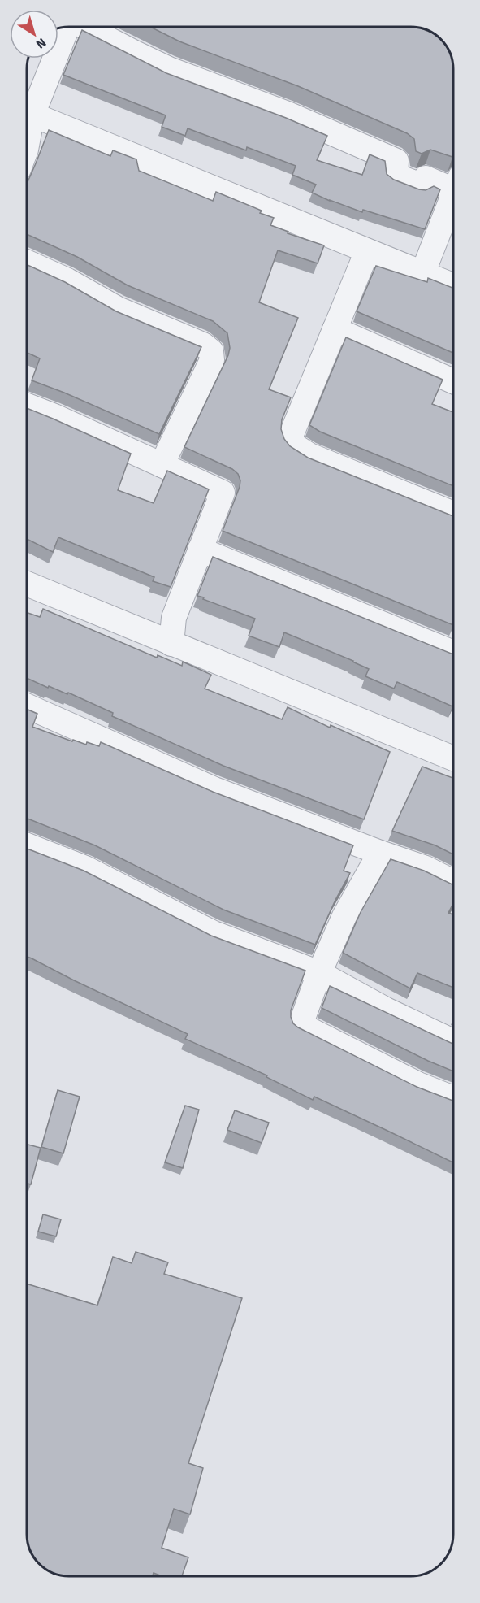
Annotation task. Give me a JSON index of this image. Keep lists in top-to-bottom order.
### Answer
{
  "north": "bottom right"
}
